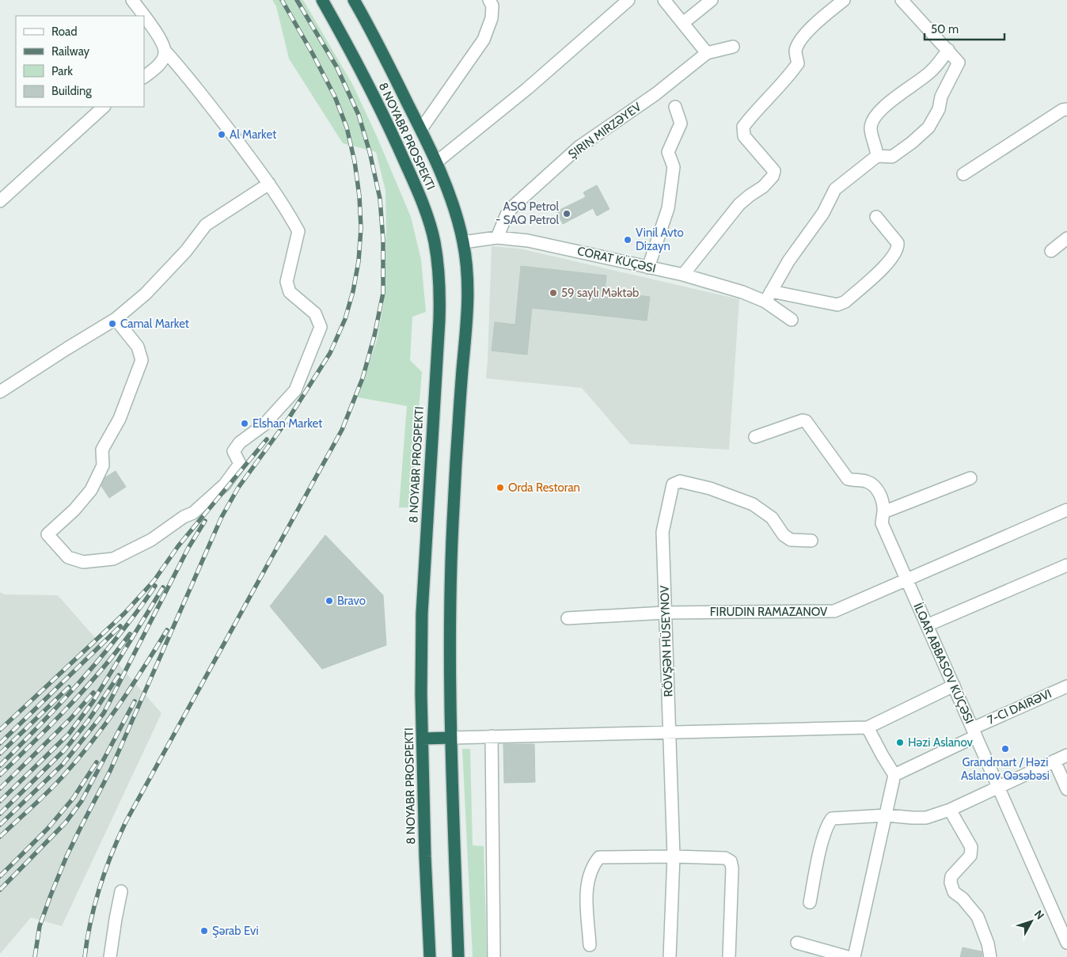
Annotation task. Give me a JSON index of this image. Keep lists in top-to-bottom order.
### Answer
{
  "streets": {
    "highway": ["8 NOYABR PROSPEKTI"],
    "street": [
      "ŞIRIN MIRZƏYEV",
      "CORAT KÜÇƏSI",
      "FIRUDIN RAMAZANOV",
      "RÖVŞƏN HÜSEYNOV",
      "İLQAR ABBASOV KÜÇƏSI",
      "7-CI DAIRƏVI"
    ]
  },
  "crossings": [
    ["ŞIRIN MIRZƏYEV", "CORAT KÜÇƏSI"],
    ["8 NOYABR PROSPEKTI", "CORAT KÜÇƏSI"],
    ["FIRUDIN RAMAZANOV", "RÖVŞƏN HÜSEYNOV"],
    ["FIRUDIN RAMAZANOV", "İLQAR ABBASOV KÜÇƏSI"],
    ["İLQAR ABBASOV KÜÇƏSI", "7-CI DAIRƏVI"]
  ],
  "places": [
    "Al Market",
    "ASQ Petrol - SAQ Petrol",
    "Vinil Avto Dizayn",
    "59 saylı Məktəb",
    "Camal Market",
    "Elshan Market",
    "Orda Restoran",
    "Bravo",
    "Həzi Aslanov",
    "Grandmart / Həzi Aslanov Qəsəbəsi",
    "Şərab Evi"
  ],
  "legend": [
    "Road",
    "Railway",
    "Park",
    "Building"
  ],
  "scale_bar": "50 m",
  "north": "top right"
}
